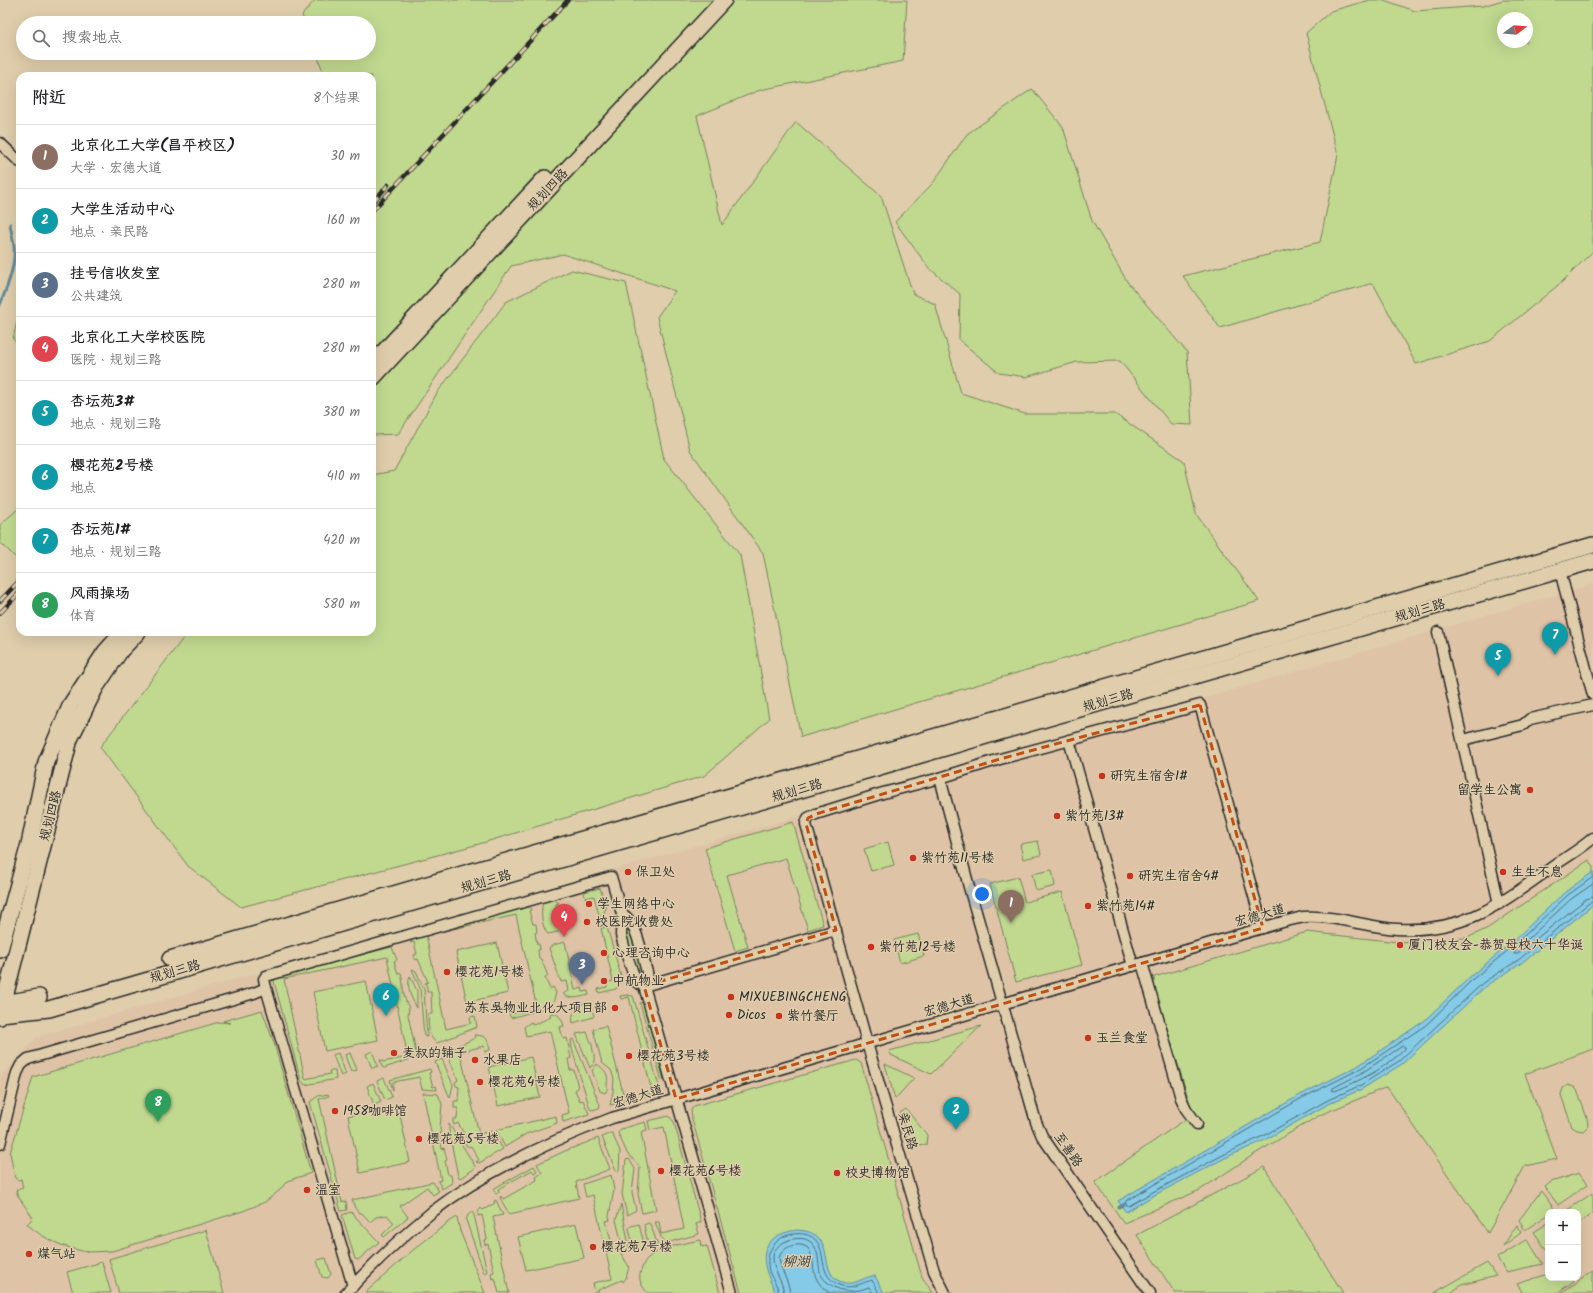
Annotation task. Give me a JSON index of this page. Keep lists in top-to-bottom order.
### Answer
{
  "streets": {
    "main road": ["规划四路", "规划三路"],
    "street": ["宏德大道", "亲民路", "至善路"]
  },
  "crossings": [
    ["规划四路", "规划三路"],
    ["宏德大道", "亲民路"],
    ["宏德大道", "至善路"],
    ["亲民路", "至善路"]
  ],
  "water": ["柳湖"],
  "places": [
    "研究生宿舍1#",
    "留学生公寓",
    "紫竹苑13#",
    "紫竹苑11号楼",
    "保卫处",
    "生生不息",
    "研究生宿舍4#",
    "学生网络中心",
    "紫竹苑14#",
    "校医院收费处",
    "厦门校友会-恭贺母校六十华诞",
    "紫竹苑12号楼",
    "心理咨询中心",
    "樱花苑1号楼",
    "中航物业",
    "MIXUEBINGCHENG",
    "苏东吴物业北化大项目部",
    "Dicos",
    "紫竹餐厅",
    "玉兰食堂",
    "麦叔的铺子",
    "樱花苑3号楼",
    "水果店",
    "樱花苑4号楼",
    "1958咖啡馆",
    "樱花苑5号楼",
    "樱花苑6号楼",
    "校史博物馆",
    "温室",
    "樱花苑7号楼",
    "煤气站"
  ],
  "north": "right",
  "page": {
    "search": "搜索地点",
    "heading": ["附近", "8个结果"],
    "list": [
      {
        "mark": "1",
        "name": "北京化工大学(昌平校区)",
        "note": "大学 · 宏德大道",
        "value": "30 m"
      },
      {
        "mark": "2",
        "name": "大学生活动中心",
        "note": "地点 · 亲民路",
        "value": "160 m"
      },
      {
        "mark": "3",
        "name": "挂号信收发室",
        "note": "公共建筑",
        "value": "280 m"
      },
      {
        "mark": "4",
        "name": "北京化工大学校医院",
        "note": "医院 · 规划三路",
        "value": "280 m"
      },
      {
        "mark": "5",
        "name": "杏坛苑3#",
        "note": "地点 · 规划三路",
        "value": "380 m"
      },
      {
        "mark": "6",
        "name": "樱花苑2号楼",
        "note": "地点",
        "value": "410 m"
      },
      {
        "mark": "7",
        "name": "杏坛苑1#",
        "note": "地点 · 规划三路",
        "value": "420 m"
      },
      {
        "mark": "8",
        "name": "风雨操场",
        "note": "体育",
        "value": "580 m"
      }
    ],
    "pins": [
      "7",
      "5",
      "1",
      "4",
      "3",
      "6",
      "8",
      "2"
    ],
    "map_buttons": ["+", "−"]
  }
}
